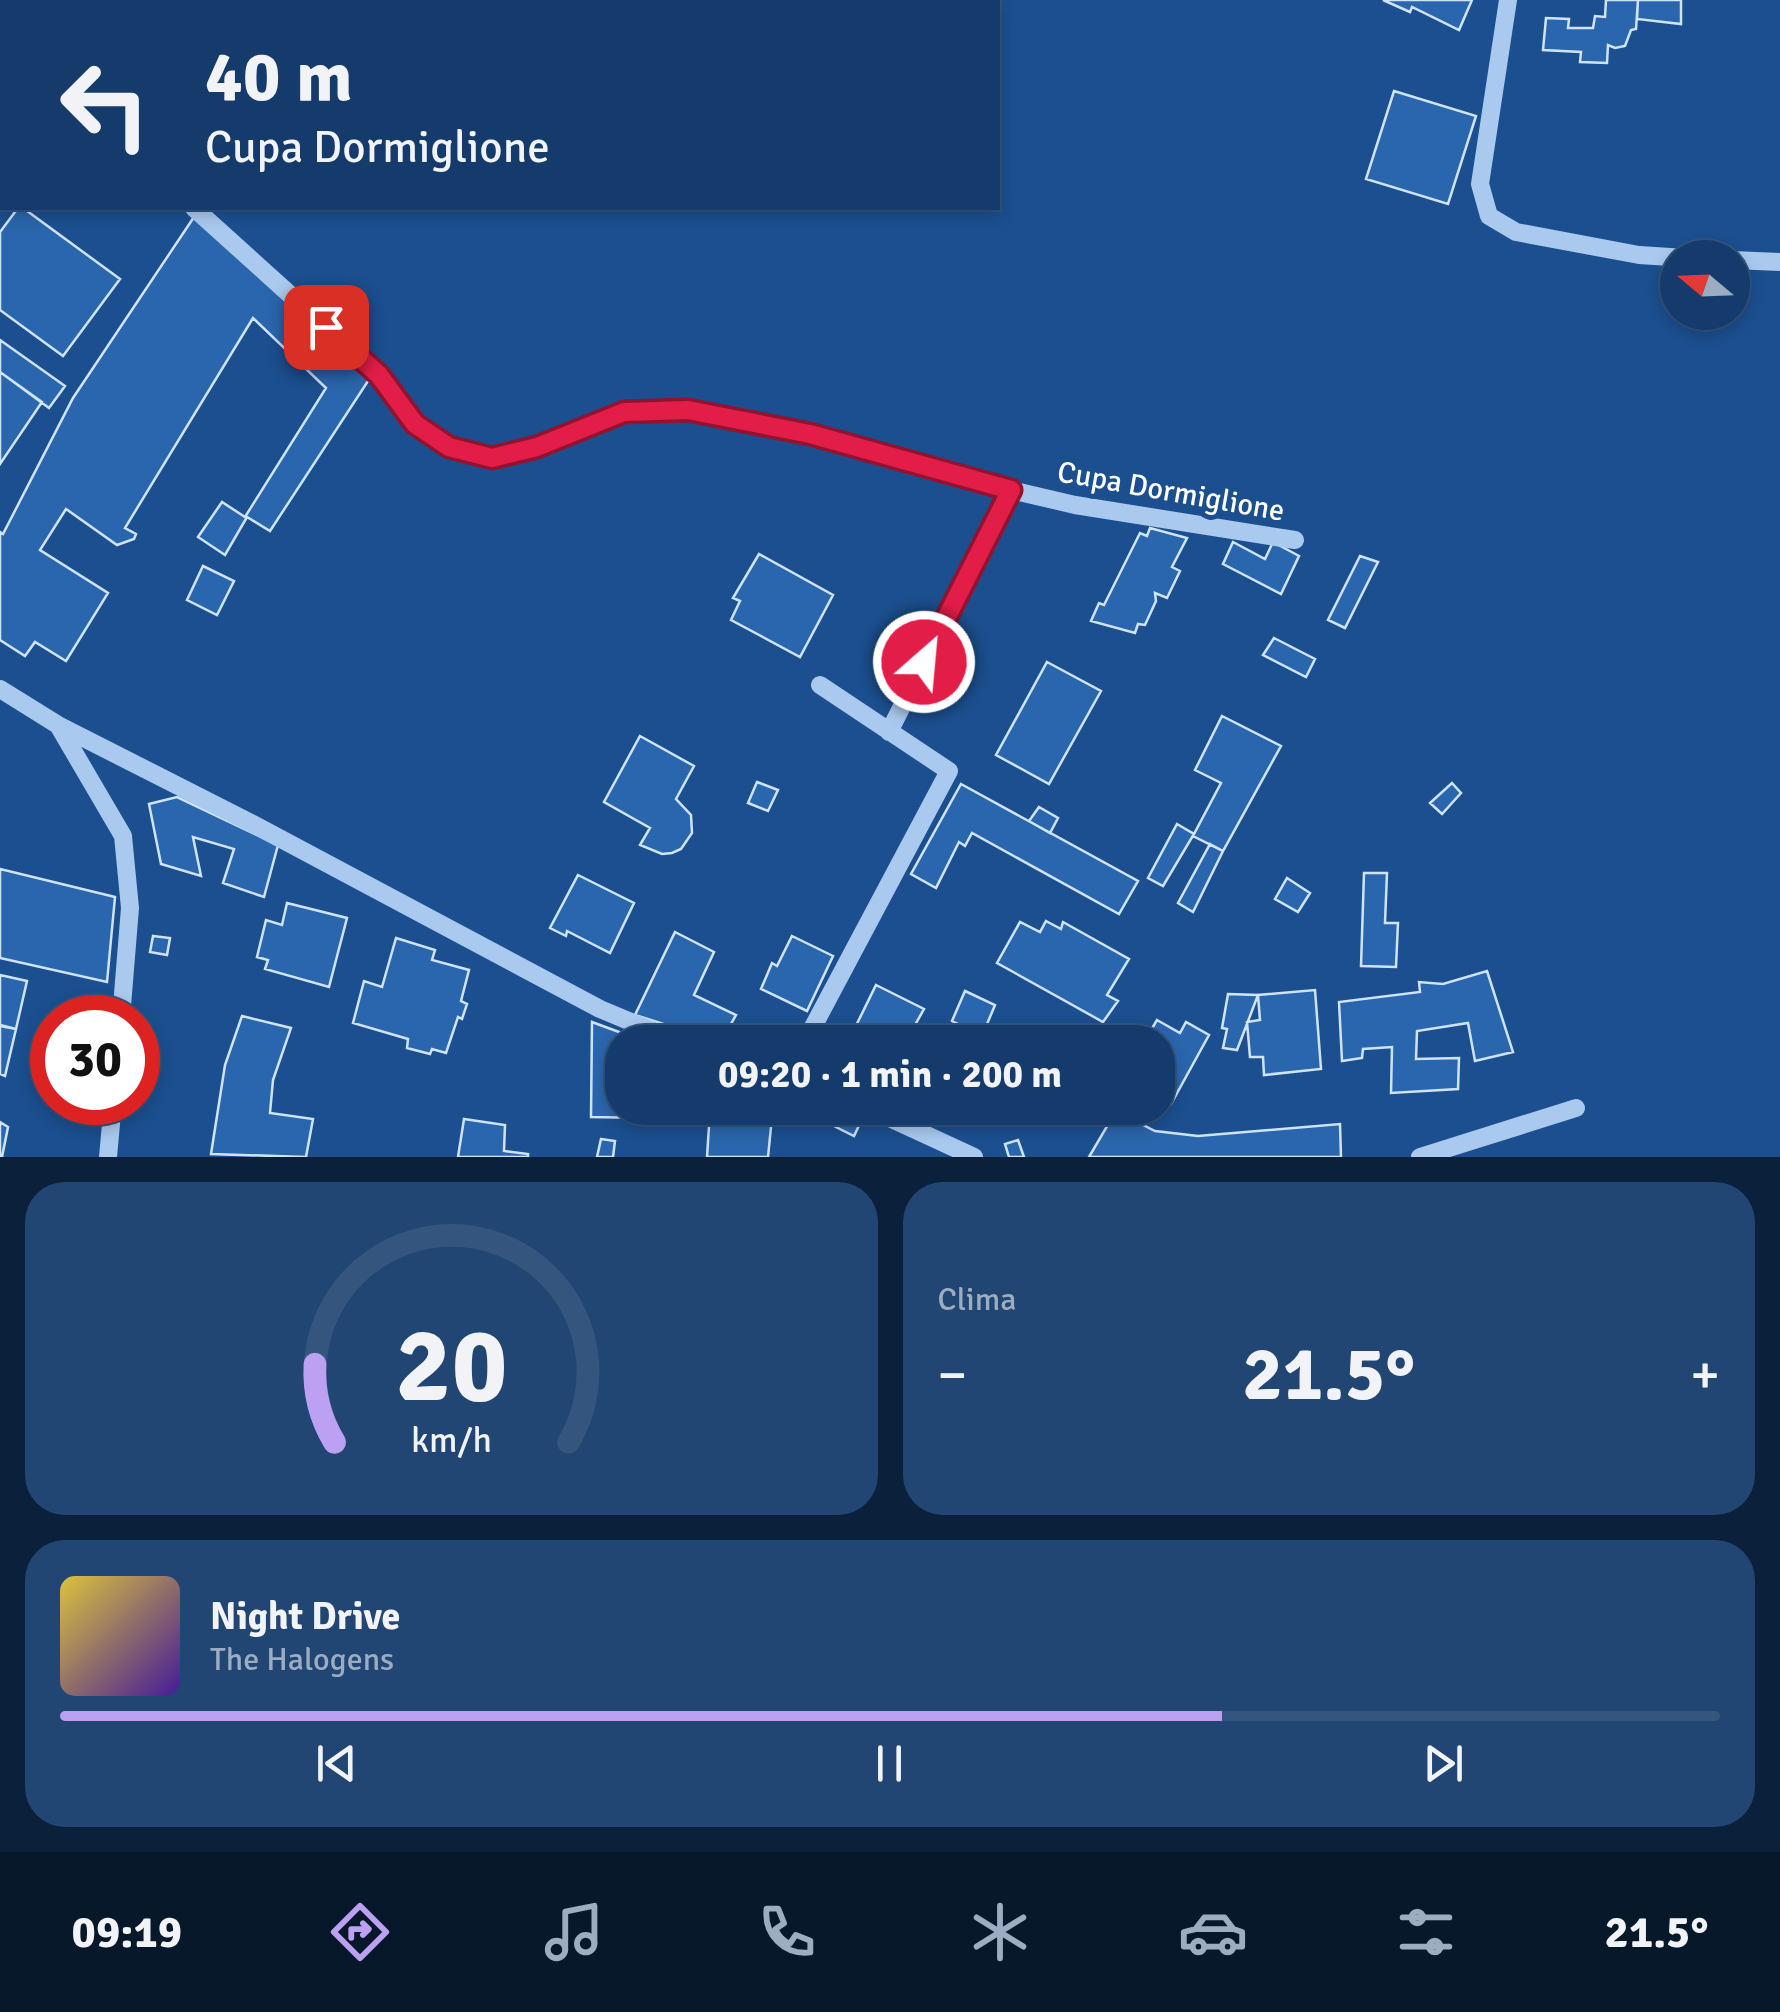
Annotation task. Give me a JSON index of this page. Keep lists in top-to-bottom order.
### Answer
{
  "streets": {
    "street": ["Cupa Dormiglione"]
  },
  "north": "left",
  "page": {
    "turn": ["40 m", "Cupa Dormiglione"],
    "limit": "30",
    "trip": "09:20 · 1 min · 200 m",
    "tile": "Clima",
    "heat": ["−", "21.5°", "+"],
    "song": ["Night Drive", "The Halogens"],
    "tabs": ["09:19", "21.5°"],
    "gauge": ["20", "km/h"]
  }
}
